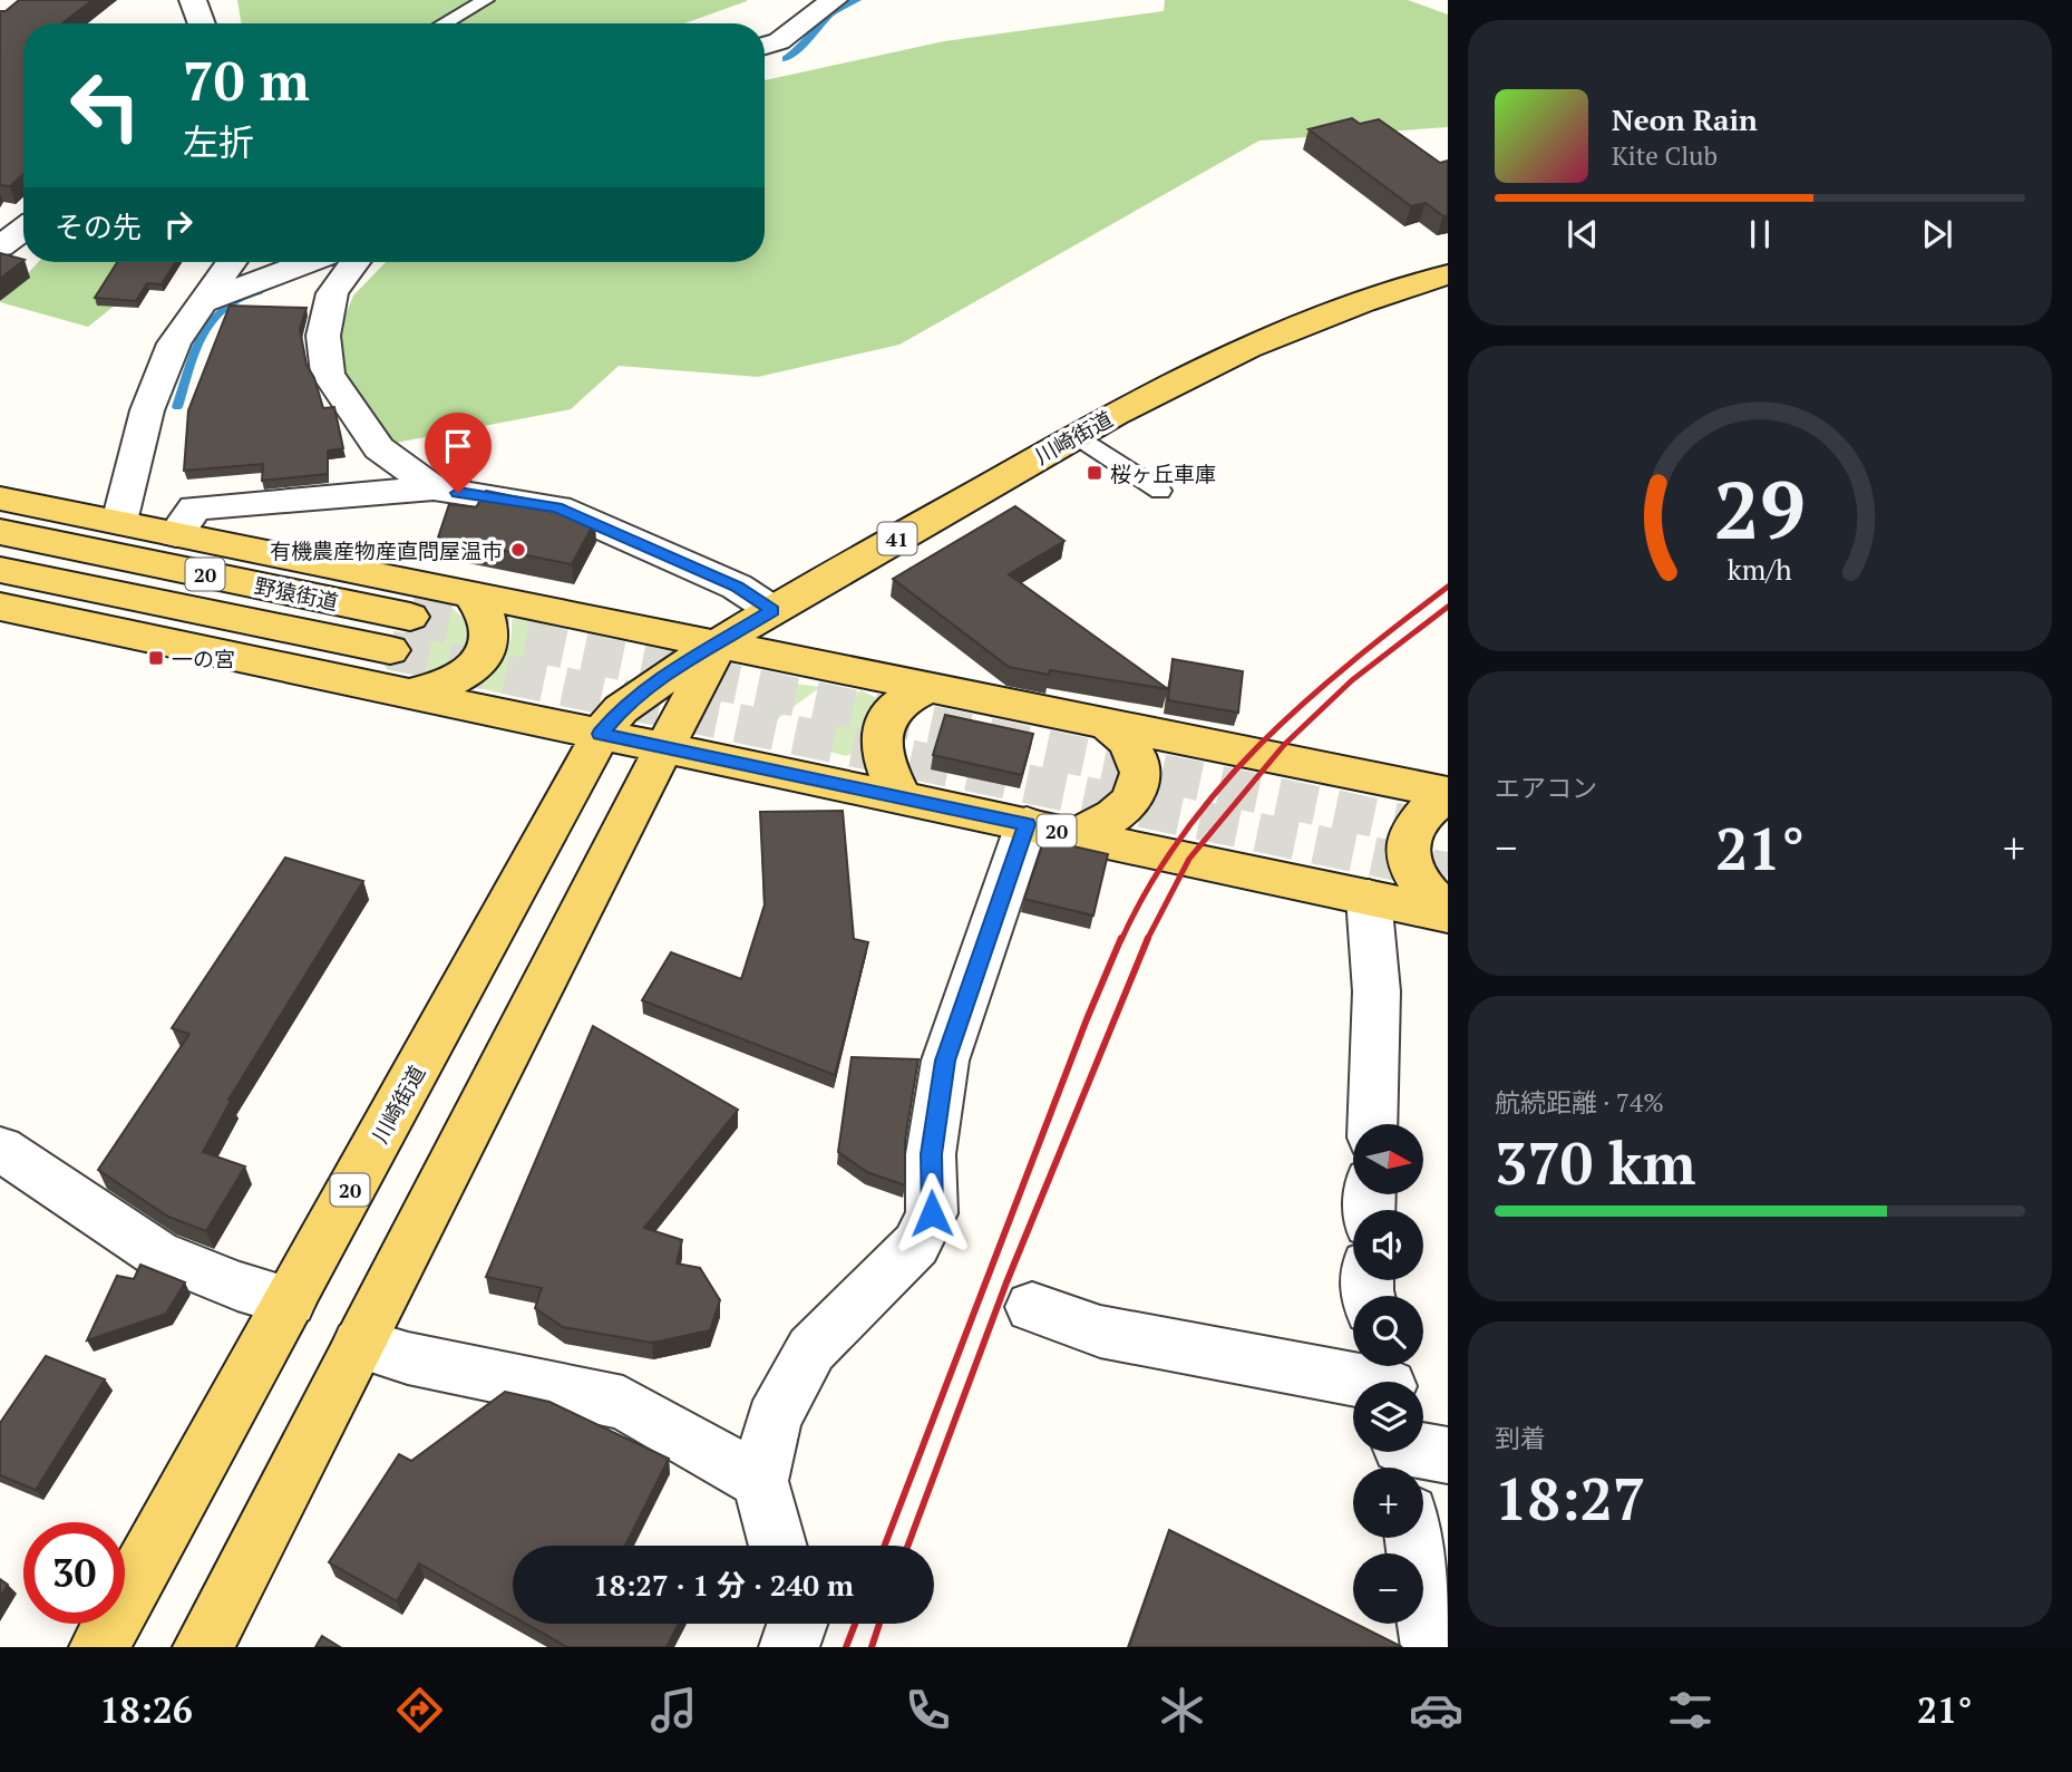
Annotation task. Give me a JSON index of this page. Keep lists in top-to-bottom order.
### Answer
{
  "streets": {
    "main road": [
      "川崎街道",
      "41",
      "20",
      "野猿街道"
    ]
  },
  "crossings": [
    ["川崎街道", "20"]
  ],
  "places": {
    "transit": ["桜ヶ丘車庫", "一の宮"],
    "other": ["有機農産物産直問屋温市"]
  },
  "north": "right",
  "page": {
    "turn": ["70 m", "左折"],
    "song": ["Neon Rain", "Kite Club"],
    "then": "その先",
    "tile": [
      "エアコン",
      ["航続距離 · 74%", "370 km"],
      ["到着", "18:27"]
    ],
    "heat": ["−", "21°", "+"],
    "map_buttons": ["+", "−"],
    "limit": "30",
    "trip": "18:27 · 1 分 · 240 m",
    "tabs": ["18:26", "21°"],
    "gauge": ["29", "km/h"]
  }
}
